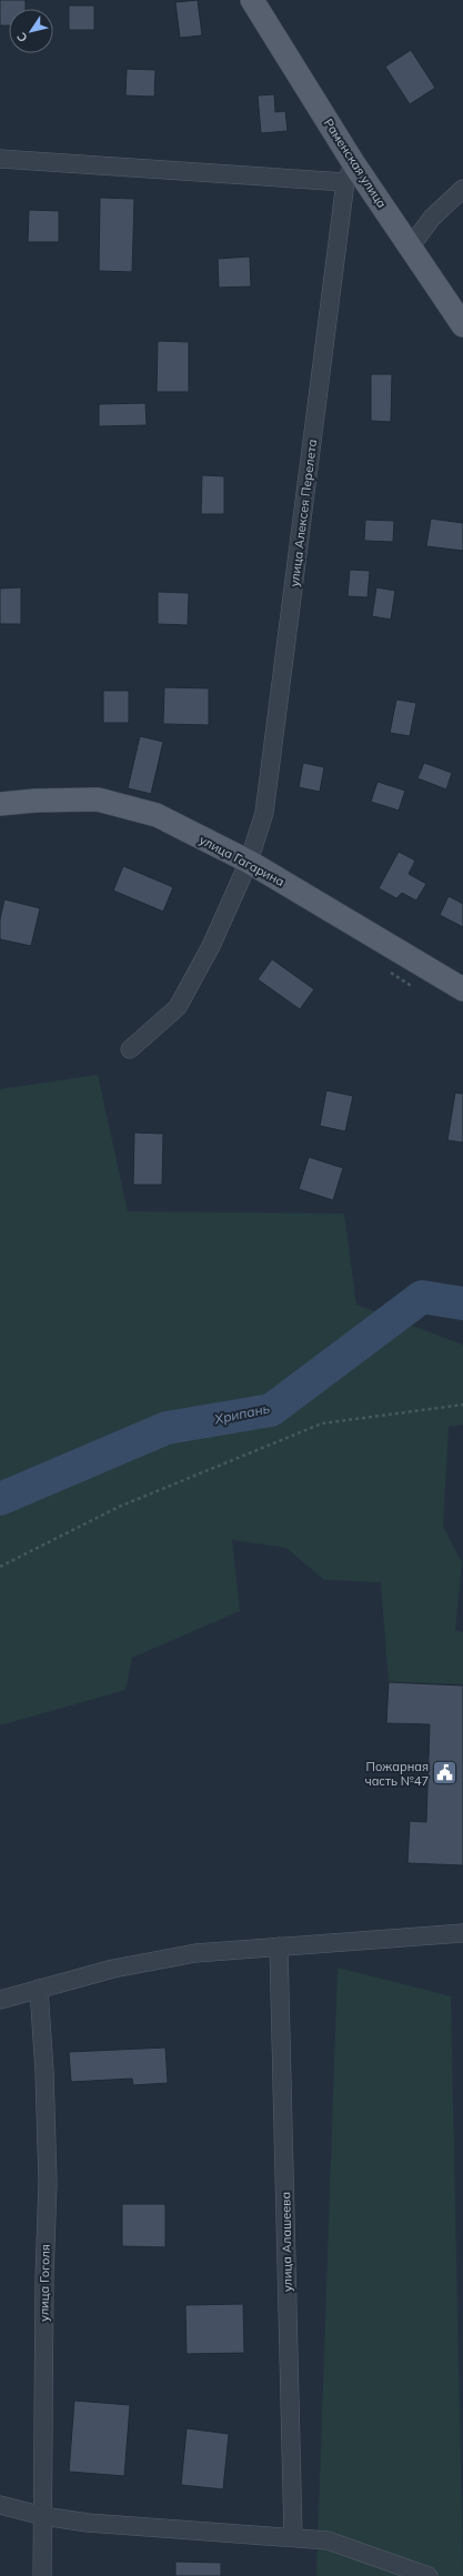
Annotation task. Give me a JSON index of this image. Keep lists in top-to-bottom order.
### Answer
{
  "streets": {
    "main road": ["Раменская улица", "улица Гагарина"],
    "street": ["улица Алексея Перелета", "улица Алашеева", "улица Гоголя"]
  },
  "crossings": [
    ["Раменская улица", "улица Алексея Перелета"],
    ["улица Алексея Перелета", "улица Гагарина"]
  ],
  "water": ["Хрипань"],
  "places": {
    "public building": ["Пожарная часть №47"]
  },
  "north": "bottom left"
}
